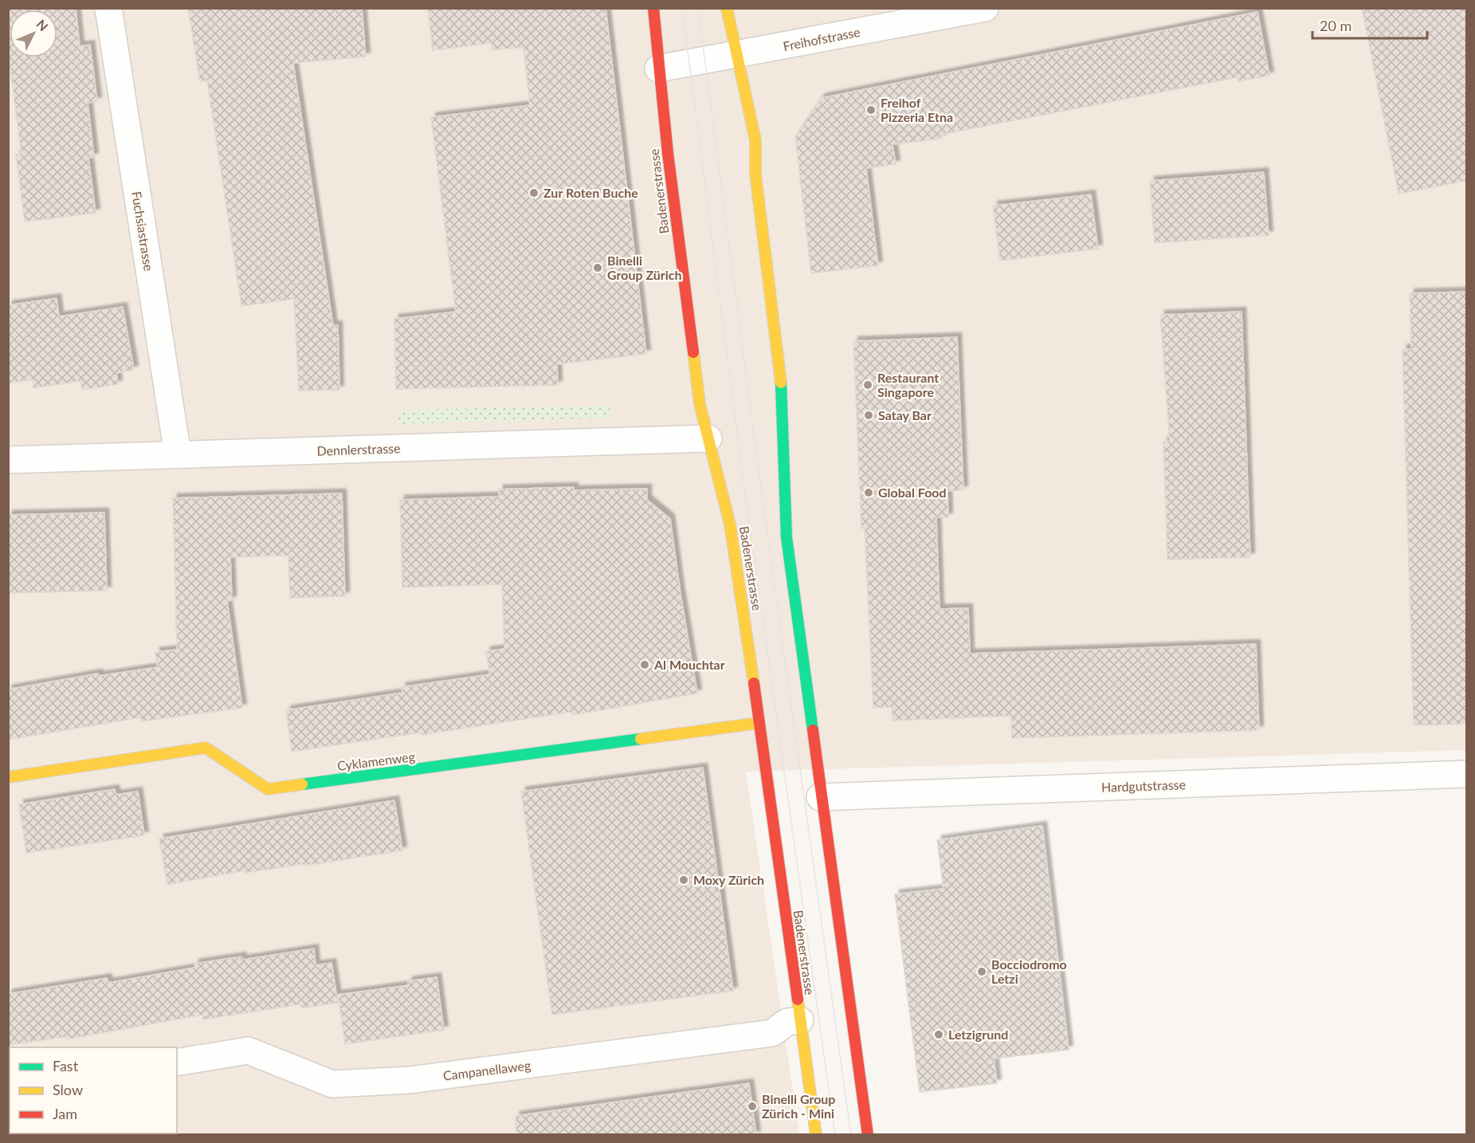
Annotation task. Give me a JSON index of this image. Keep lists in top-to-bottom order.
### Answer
{
  "streets": {
    "street": [
      "Freihofstrasse",
      "Badenerstrasse",
      "Fuchsiastrasse",
      "Dennlerstrasse",
      "Cyklamenweg",
      "Hardgutstrasse",
      "Campanellaweg"
    ]
  },
  "crossings": [
    ["Freihofstrasse", "Badenerstrasse"],
    ["Badenerstrasse", "Dennlerstrasse"],
    ["Badenerstrasse", "Cyklamenweg"],
    ["Badenerstrasse", "Campanellaweg"],
    ["Fuchsiastrasse", "Dennlerstrasse"]
  ],
  "places": [
    "Freihof Pizzeria Etna",
    "Zur Roten Buche",
    "Binelli Group Zürich",
    "Restaurant Singapore",
    "Satay Bar",
    "Global Food",
    "Al Mouchtar",
    "Moxy Zürich",
    "Bocciodromo Letzi",
    "Letzigrund",
    "Binelli Group Zürich - Mini"
  ],
  "legend": ["Fast", "Slow", "Jam"],
  "scale_bar": "20 m",
  "north": "top right"
}
